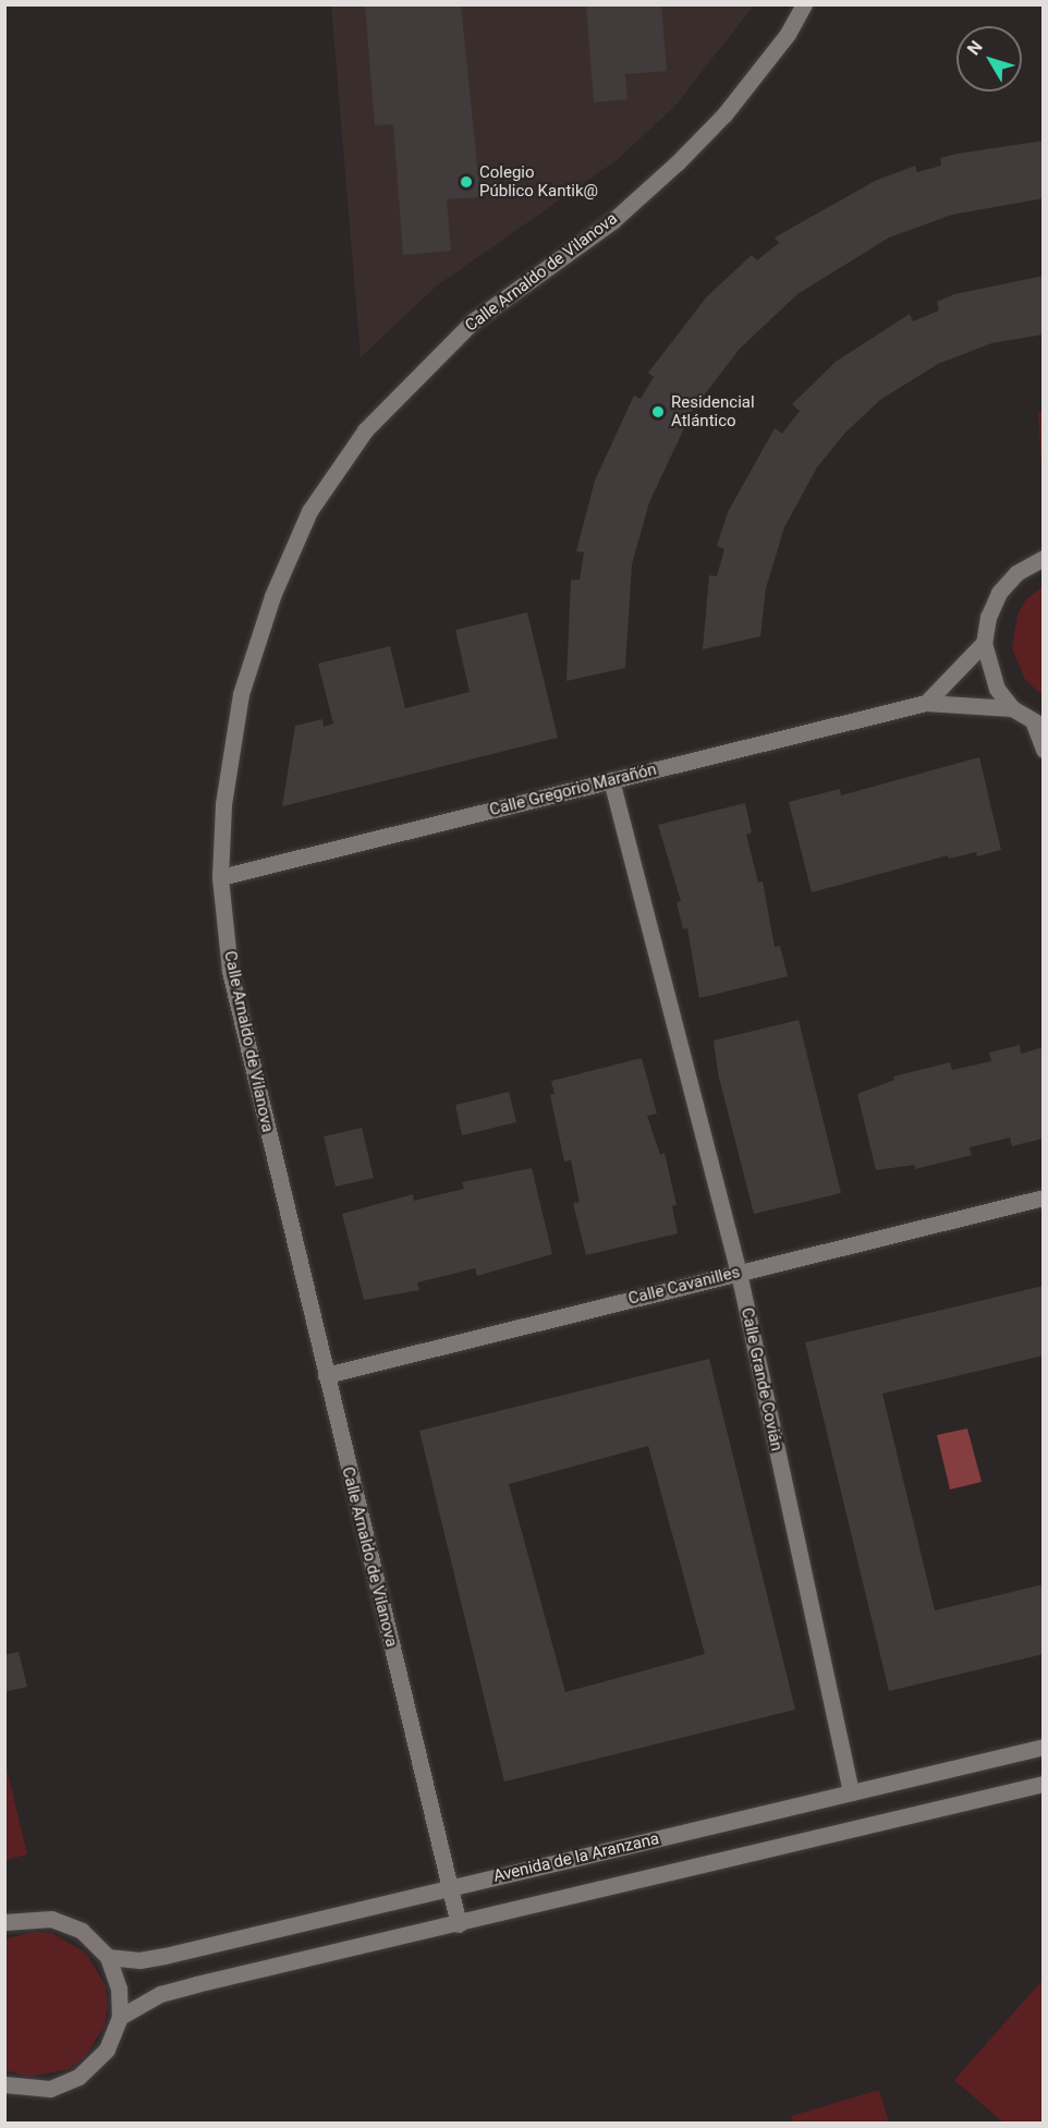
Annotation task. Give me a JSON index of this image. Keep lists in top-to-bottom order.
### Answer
{
  "streets": {
    "street": [
      "Calle Arnaldo de Vilanova",
      "Calle Gregorio Marañón",
      "Calle Cavanilles",
      "Calle Grande Covián",
      "Avenida de la Aranzana"
    ]
  },
  "crossings": [
    ["Calle Arnaldo de Vilanova", "Calle Gregorio Marañón"],
    ["Calle Arnaldo de Vilanova", "Calle Cavanilles"],
    ["Calle Arnaldo de Vilanova", "Avenida de la Aranzana"],
    ["Calle Gregorio Marañón", "Calle Grande Covián"],
    ["Calle Cavanilles", "Calle Grande Covián"],
    ["Calle Grande Covián", "Avenida de la Aranzana"]
  ],
  "places": ["Colegio Público Kantik@", "Residencial Atlántico"],
  "north": "top left"
}
